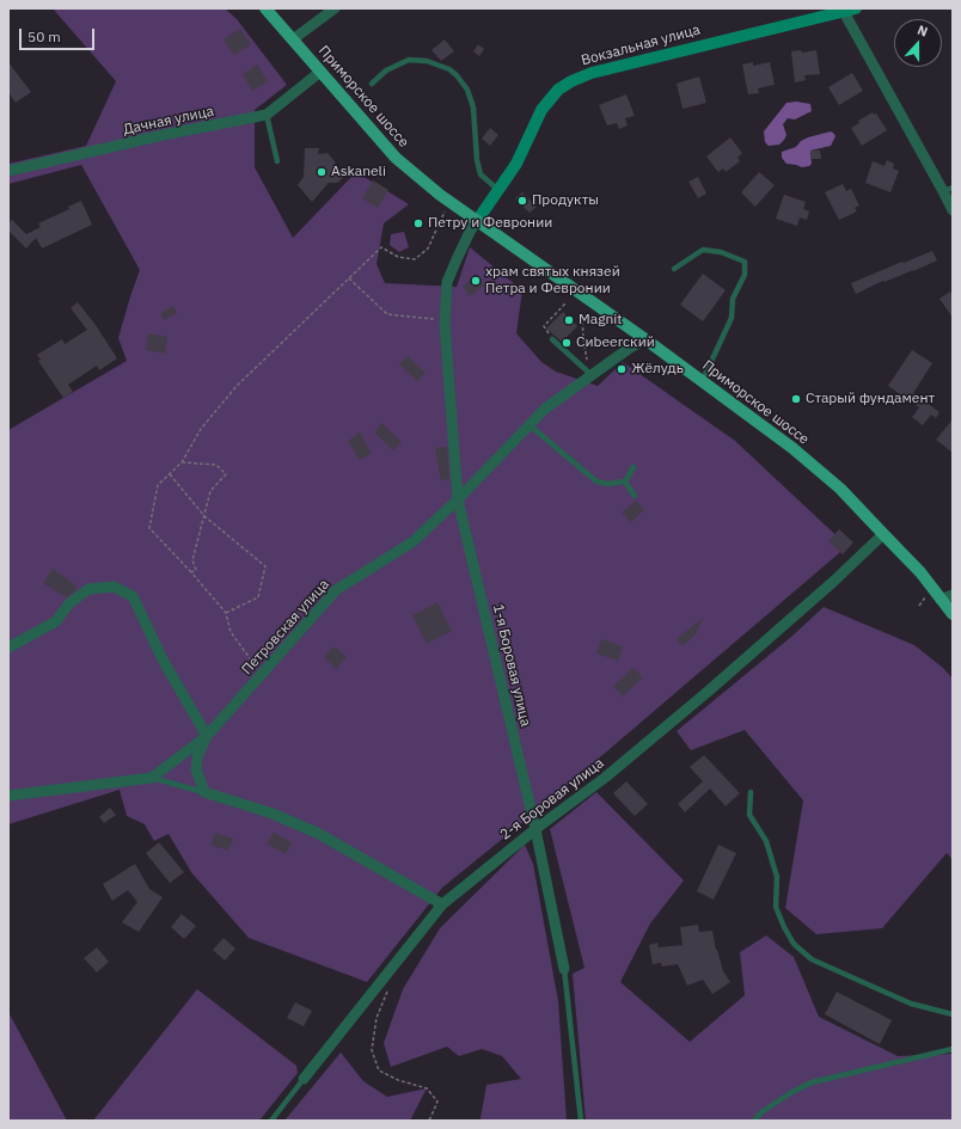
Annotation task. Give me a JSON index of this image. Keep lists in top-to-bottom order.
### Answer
{
  "streets": {
    "main road": ["Приморское шоссе"],
    "street": [
      "Вокзальная улица",
      "Дачная улица",
      "Петровская улица",
      "1-я Боровая улица",
      "2-я Боровая улица"
    ]
  },
  "crossings": [
    ["Вокзальная улица", "Приморское шоссе"],
    ["Вокзальная улица", "1-я Боровая улица"],
    ["Приморское шоссе", "Дачная улица"],
    ["Приморское шоссе", "Петровская улица"],
    ["Приморское шоссе", "1-я Боровая улица"],
    ["Приморское шоссе", "2-я Боровая улица"],
    ["Петровская улица", "1-я Боровая улица"],
    ["1-я Боровая улица", "2-я Боровая улица"]
  ],
  "places": [
    "Askaneli",
    "Продукты",
    "Петру и Февронии",
    "храм святых князей Петра и Февронии",
    "Magnit",
    "Сиbeerский",
    "Жёлудь",
    "Старый фундамент"
  ],
  "scale_bar": "50 m",
  "north": "top"
}
